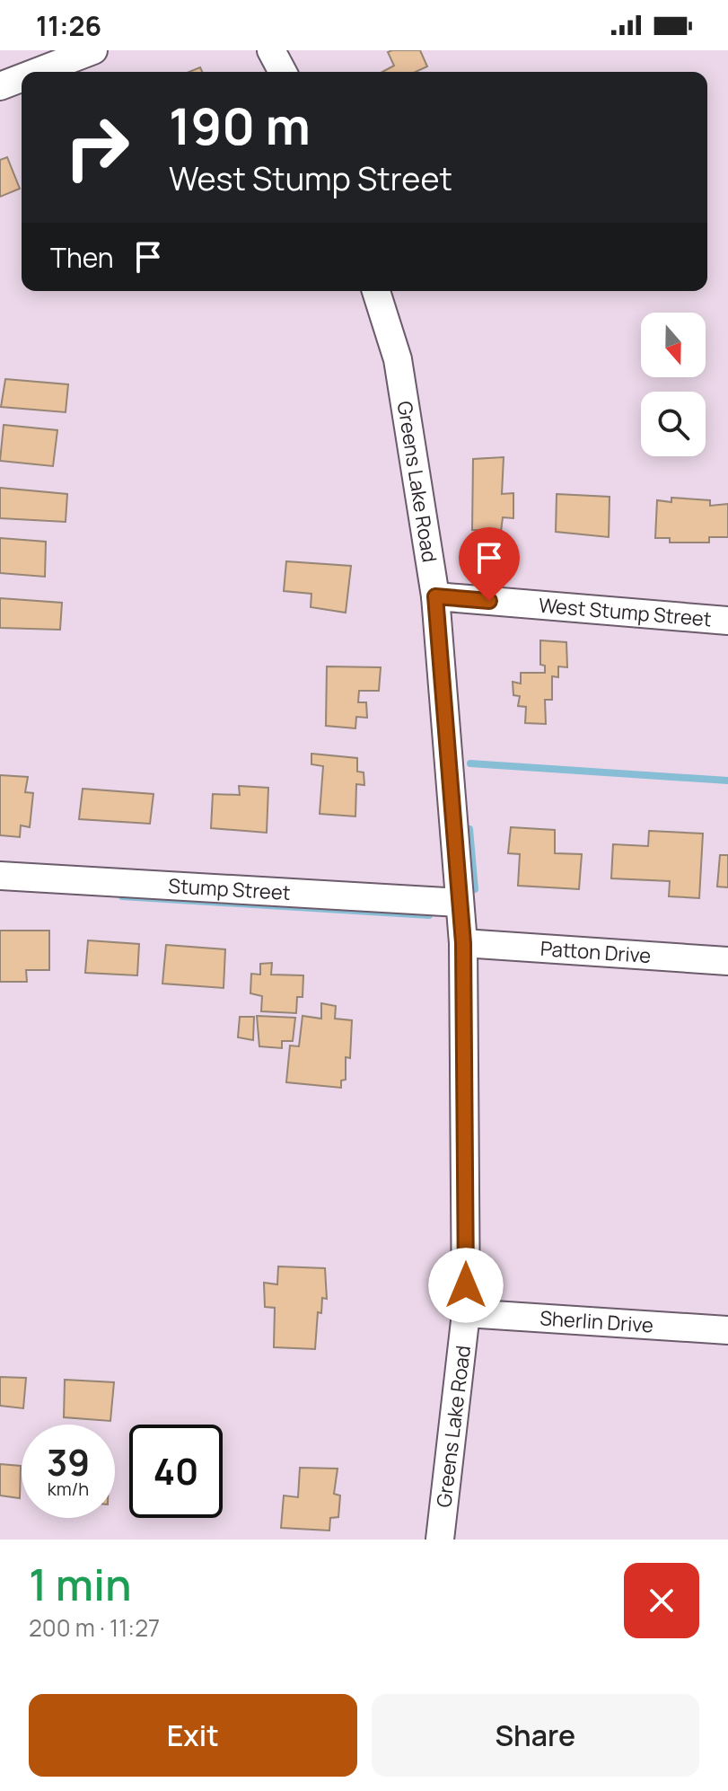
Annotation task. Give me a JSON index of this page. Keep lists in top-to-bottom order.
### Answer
{
  "streets": {
    "street": [
      "Greens Lake Road",
      "West Stump Street",
      "Stump Street",
      "Patton Drive",
      "Sherlin Drive"
    ]
  },
  "crossings": [
    ["Greens Lake Road", "West Stump Street"],
    ["Greens Lake Road", "Stump Street"],
    ["Greens Lake Road", "Patton Drive"],
    ["Greens Lake Road", "Sherlin Drive"]
  ],
  "north": "bottom",
  "page": {
    "status": "11:26",
    "turn": ["190 m", "West Stump Street"],
    "then": "Then",
    "speed": "39 km/h",
    "limit": "40",
    "heading": ["1 min", "200 m · 11:27"],
    "buttons": ["Exit", "Share"]
  }
}
